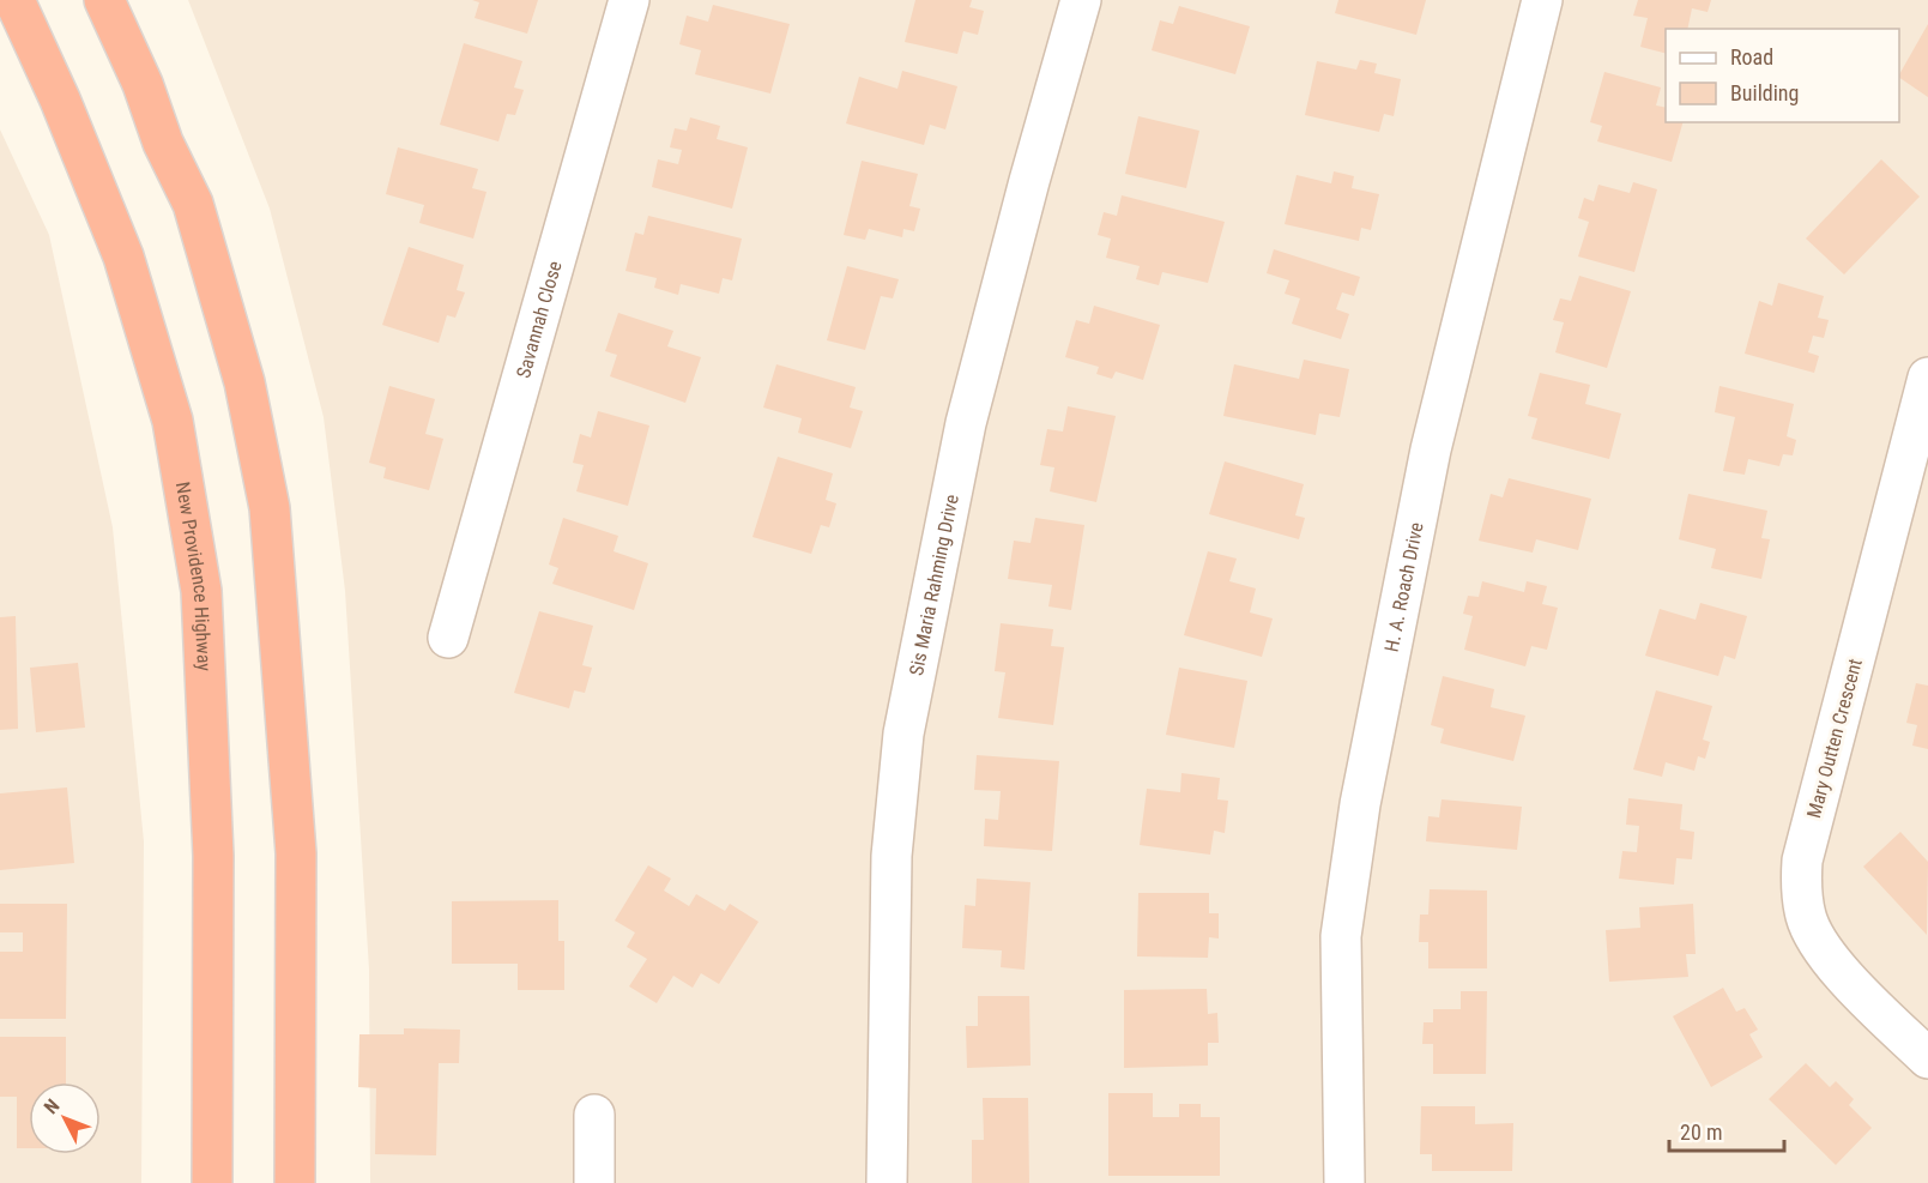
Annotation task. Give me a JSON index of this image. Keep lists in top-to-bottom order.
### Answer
{
  "streets": {
    "highway": ["New Providence Highway"],
    "street": [
      "Savannah Close",
      "Sis Maria Rahming Drive",
      "H. A. Roach Drive",
      "Mary Outten Crescent"
    ]
  },
  "legend": ["Road", "Building"],
  "scale_bar": "20 m",
  "north": "top left"
}
